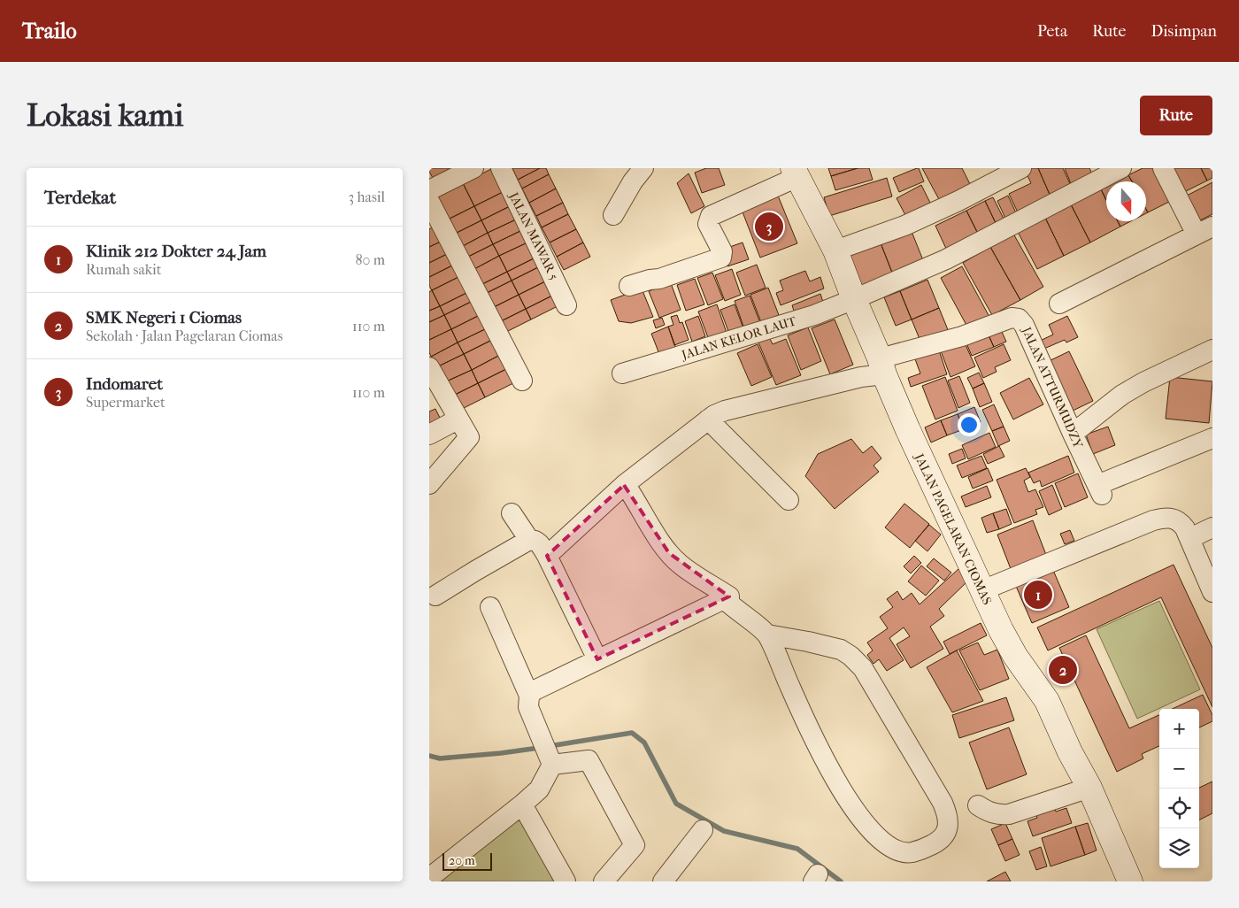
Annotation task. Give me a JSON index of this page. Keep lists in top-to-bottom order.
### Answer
{
  "streets": {
    "main road": ["JALAN PAGELARAN CIOMAS"],
    "street": ["JALAN MAWAR 5", "JALAN KELOR LAUT", "JALAN ATTURMUDZY"]
  },
  "crossings": [
    ["JALAN KELOR LAUT", "JALAN PAGELARAN CIOMAS"],
    ["JALAN ATTURMUDZY", "JALAN PAGELARAN CIOMAS"]
  ],
  "scale_bar": "20 m",
  "north": "bottom",
  "page": {
    "header": "Trailo",
    "nav": ["Peta", "Rute", "Disimpan"],
    "buttons": "Rute",
    "title": "Lokasi kami",
    "heading": ["Terdekat", "3 hasil"],
    "pins": ["3", "1", "2"],
    "list": [
      {
        "mark": "1",
        "name": "Klinik 212 Dokter 24 Jam",
        "note": "Rumah sakit",
        "value": "80 m"
      },
      {
        "mark": "2",
        "name": "SMK Negeri 1 Ciomas",
        "note": "Sekolah · Jalan Pagelaran Ciomas",
        "value": "110 m"
      },
      {
        "mark": "3",
        "name": "Indomaret",
        "note": "Supermarket",
        "value": "110 m"
      }
    ],
    "map_buttons": ["+", "−"],
    "scale": "20 m"
  }
}
